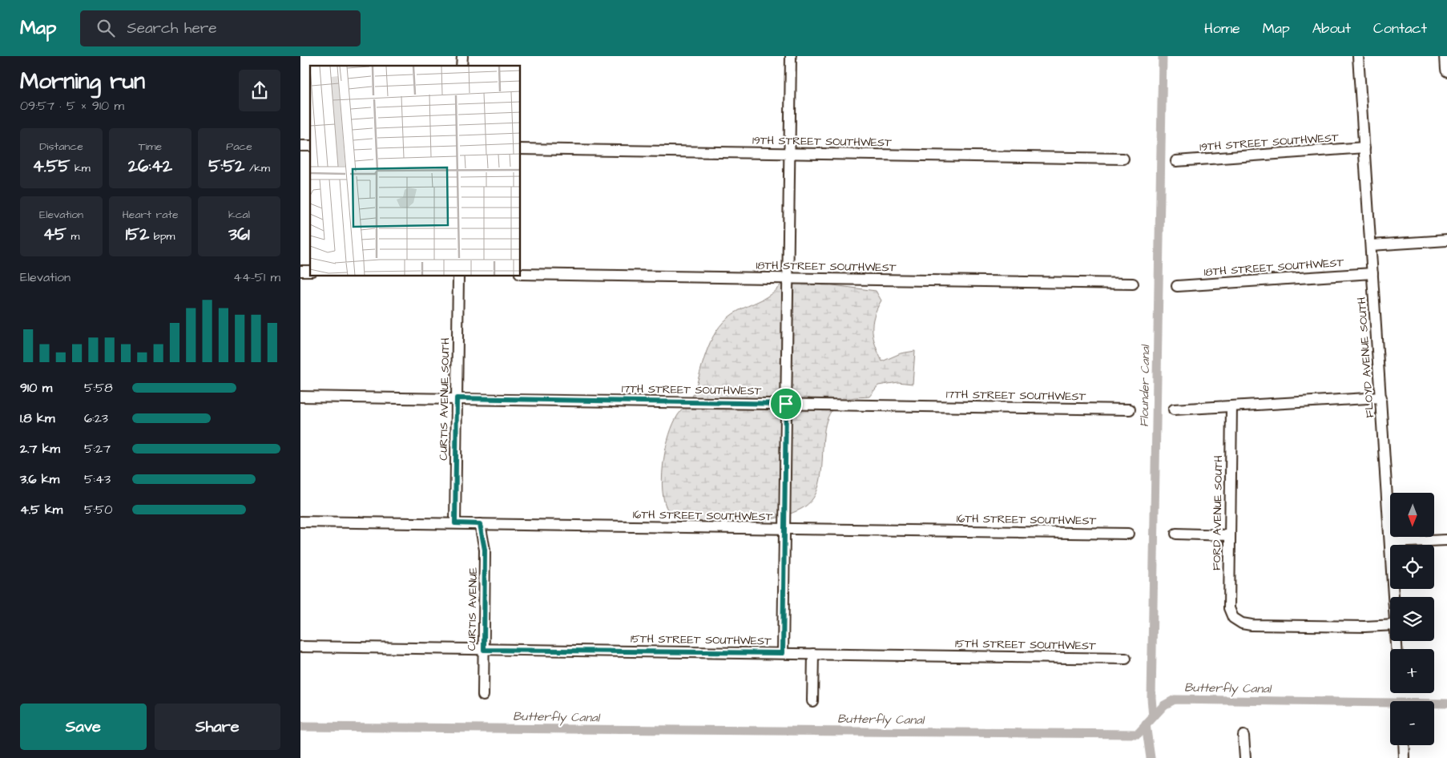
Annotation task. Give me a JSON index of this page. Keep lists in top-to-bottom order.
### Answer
{
  "streets": {
    "street": [
      "19TH STREET SOUTHWEST",
      "18TH STREET SOUTHWEST",
      "FLOYD AVENUE SOUTH",
      "17TH STREET SOUTHWEST",
      "CURTIS AVENUE SOUTH",
      "FORD AVENUE SOUTH",
      "16TH STREET SOUTHWEST",
      "CURTIS AVENUE",
      "15TH STREET SOUTHWEST"
    ]
  },
  "crossings": [
    ["19TH STREET SOUTHWEST", "FLOYD AVENUE SOUTH"],
    ["18TH STREET SOUTHWEST", "FLOYD AVENUE SOUTH"],
    ["17TH STREET SOUTHWEST", "CURTIS AVENUE SOUTH"],
    ["CURTIS AVENUE SOUTH", "16TH STREET SOUTHWEST"],
    ["16TH STREET SOUTHWEST", "CURTIS AVENUE"],
    ["CURTIS AVENUE", "15TH STREET SOUTHWEST"]
  ],
  "water": ["Flounder Canal", "Butterfly Canal"],
  "north": "bottom",
  "page": {
    "header": "Map",
    "search": "Search here",
    "nav": [
      "Home",
      "Map",
      "About",
      "Contact"
    ],
    "heading": ["Morning run", "09:57 · 5 × 910 m"],
    "stats": [
      ["Distance", "4.55 km"],
      ["Time", "26:42"],
      ["Pace", "5:52 /km"],
      ["Elevation", "45 m"],
      ["Heart rate", "152 bpm"],
      ["kcal", "361"]
    ],
    "chart": ["Elevation", "44–51 m"],
    "list": [
      {
        "name": "910 m",
        "note": "5:58"
      },
      {
        "name": "1.8 km",
        "note": "6:23"
      },
      {
        "name": "2.7 km",
        "note": "5:27"
      },
      {
        "name": "3.6 km",
        "note": "5:43"
      },
      {
        "name": "4.5 km",
        "note": "5:50"
      }
    ],
    "map_buttons": ["+", "−"],
    "buttons": ["Save", "Share"]
  }
}
